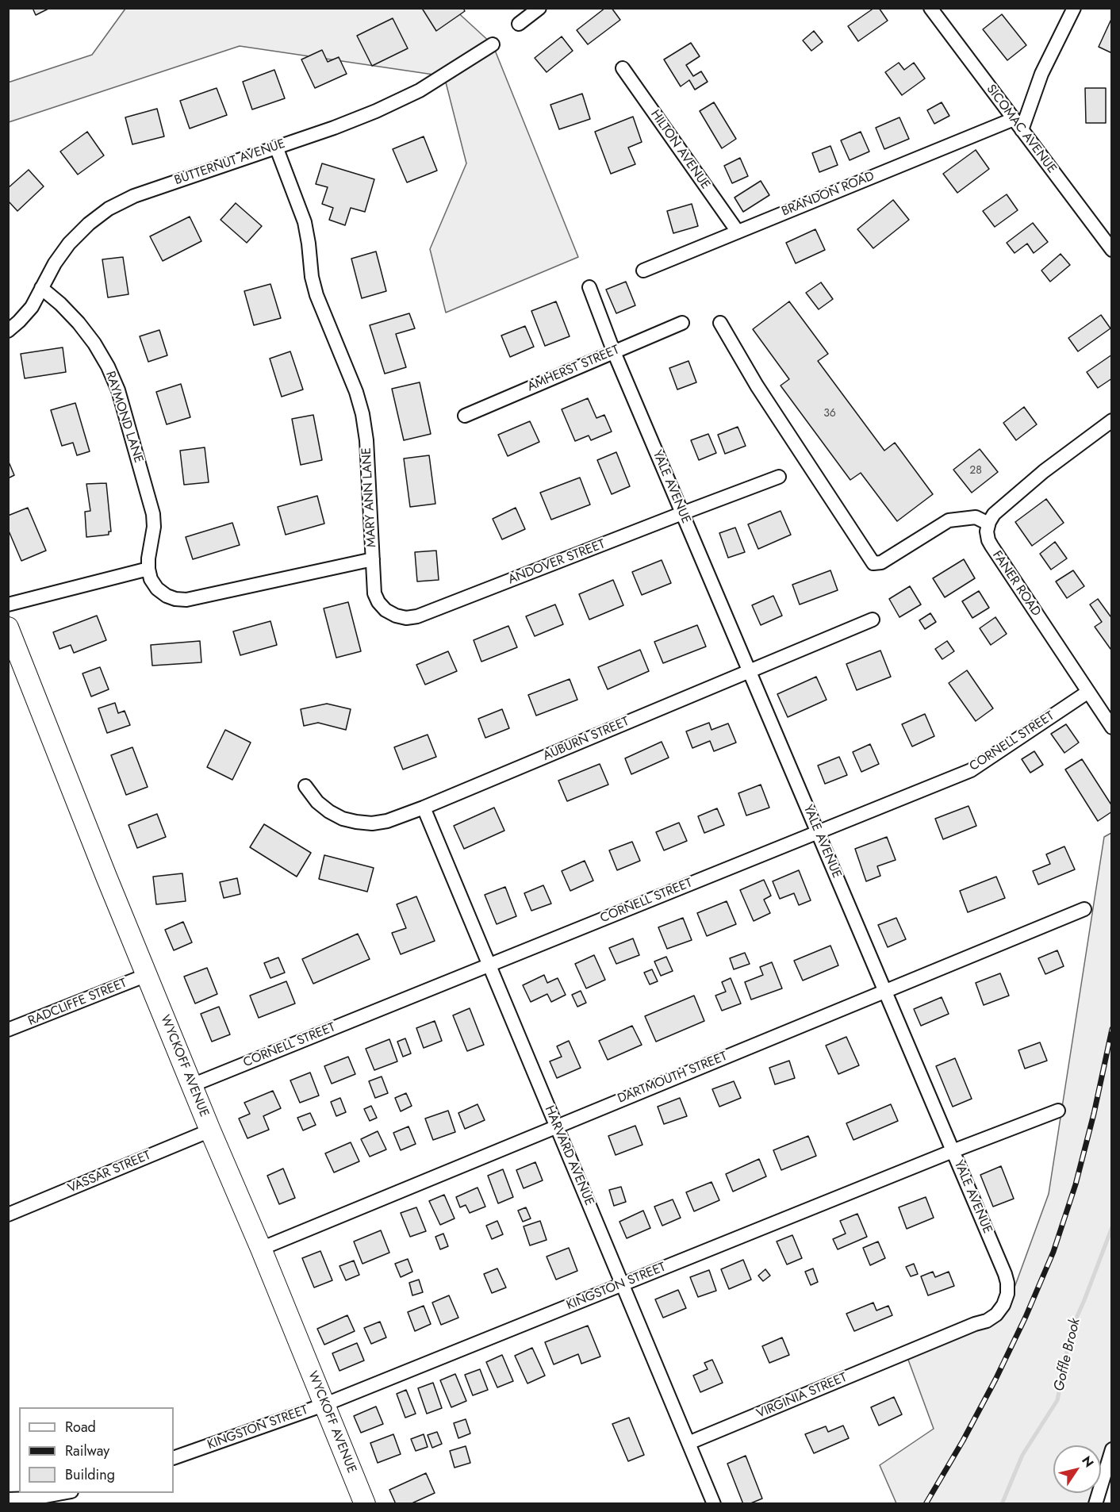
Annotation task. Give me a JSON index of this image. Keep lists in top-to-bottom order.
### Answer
{
  "streets": {
    "main road": ["WYCKOFF AVENUE"],
    "street": [
      "SICOMAC AVENUE",
      "HILTON AVENUE",
      "BUTTERNUT AVENUE",
      "BRANDON ROAD",
      "AMHERST STREET",
      "RAYMOND LANE",
      "YALE AVENUE",
      "MARY ANN LANE",
      "ANDOVER STREET",
      "FANER ROAD",
      "AUBURN STREET",
      "CORNELL STREET",
      "RADCLIFFE STREET",
      "DARTMOUTH STREET",
      "HARVARD AVENUE",
      "VASSAR STREET",
      "KINGSTON STREET",
      "VIRGINIA STREET"
    ]
  },
  "crossings": [
    ["SICOMAC AVENUE", "BRANDON ROAD"],
    ["HILTON AVENUE", "BRANDON ROAD"],
    ["BUTTERNUT AVENUE", "RAYMOND LANE"],
    ["BUTTERNUT AVENUE", "MARY ANN LANE"],
    ["AMHERST STREET", "YALE AVENUE"],
    ["RAYMOND LANE", "MARY ANN LANE"],
    ["YALE AVENUE", "ANDOVER STREET"],
    ["YALE AVENUE", "AUBURN STREET"],
    ["YALE AVENUE", "CORNELL STREET"],
    ["YALE AVENUE", "DARTMOUTH STREET"],
    ["YALE AVENUE", "KINGSTON STREET"],
    ["YALE AVENUE", "VIRGINIA STREET"],
    ["MARY ANN LANE", "ANDOVER STREET"],
    ["FANER ROAD", "CORNELL STREET"],
    ["AUBURN STREET", "HARVARD AVENUE"],
    ["CORNELL STREET", "WYCKOFF AVENUE"],
    ["CORNELL STREET", "HARVARD AVENUE"],
    ["RADCLIFFE STREET", "WYCKOFF AVENUE"],
    ["WYCKOFF AVENUE", "DARTMOUTH STREET"],
    ["WYCKOFF AVENUE", "VASSAR STREET"],
    ["WYCKOFF AVENUE", "KINGSTON STREET"],
    ["DARTMOUTH STREET", "HARVARD AVENUE"],
    ["HARVARD AVENUE", "KINGSTON STREET"],
    ["HARVARD AVENUE", "VIRGINIA STREET"]
  ],
  "water": ["Goffle Brook"],
  "house_numbers": ["36", "28"],
  "legend": ["Road", "Railway", "Building"],
  "north": "top right"
}
